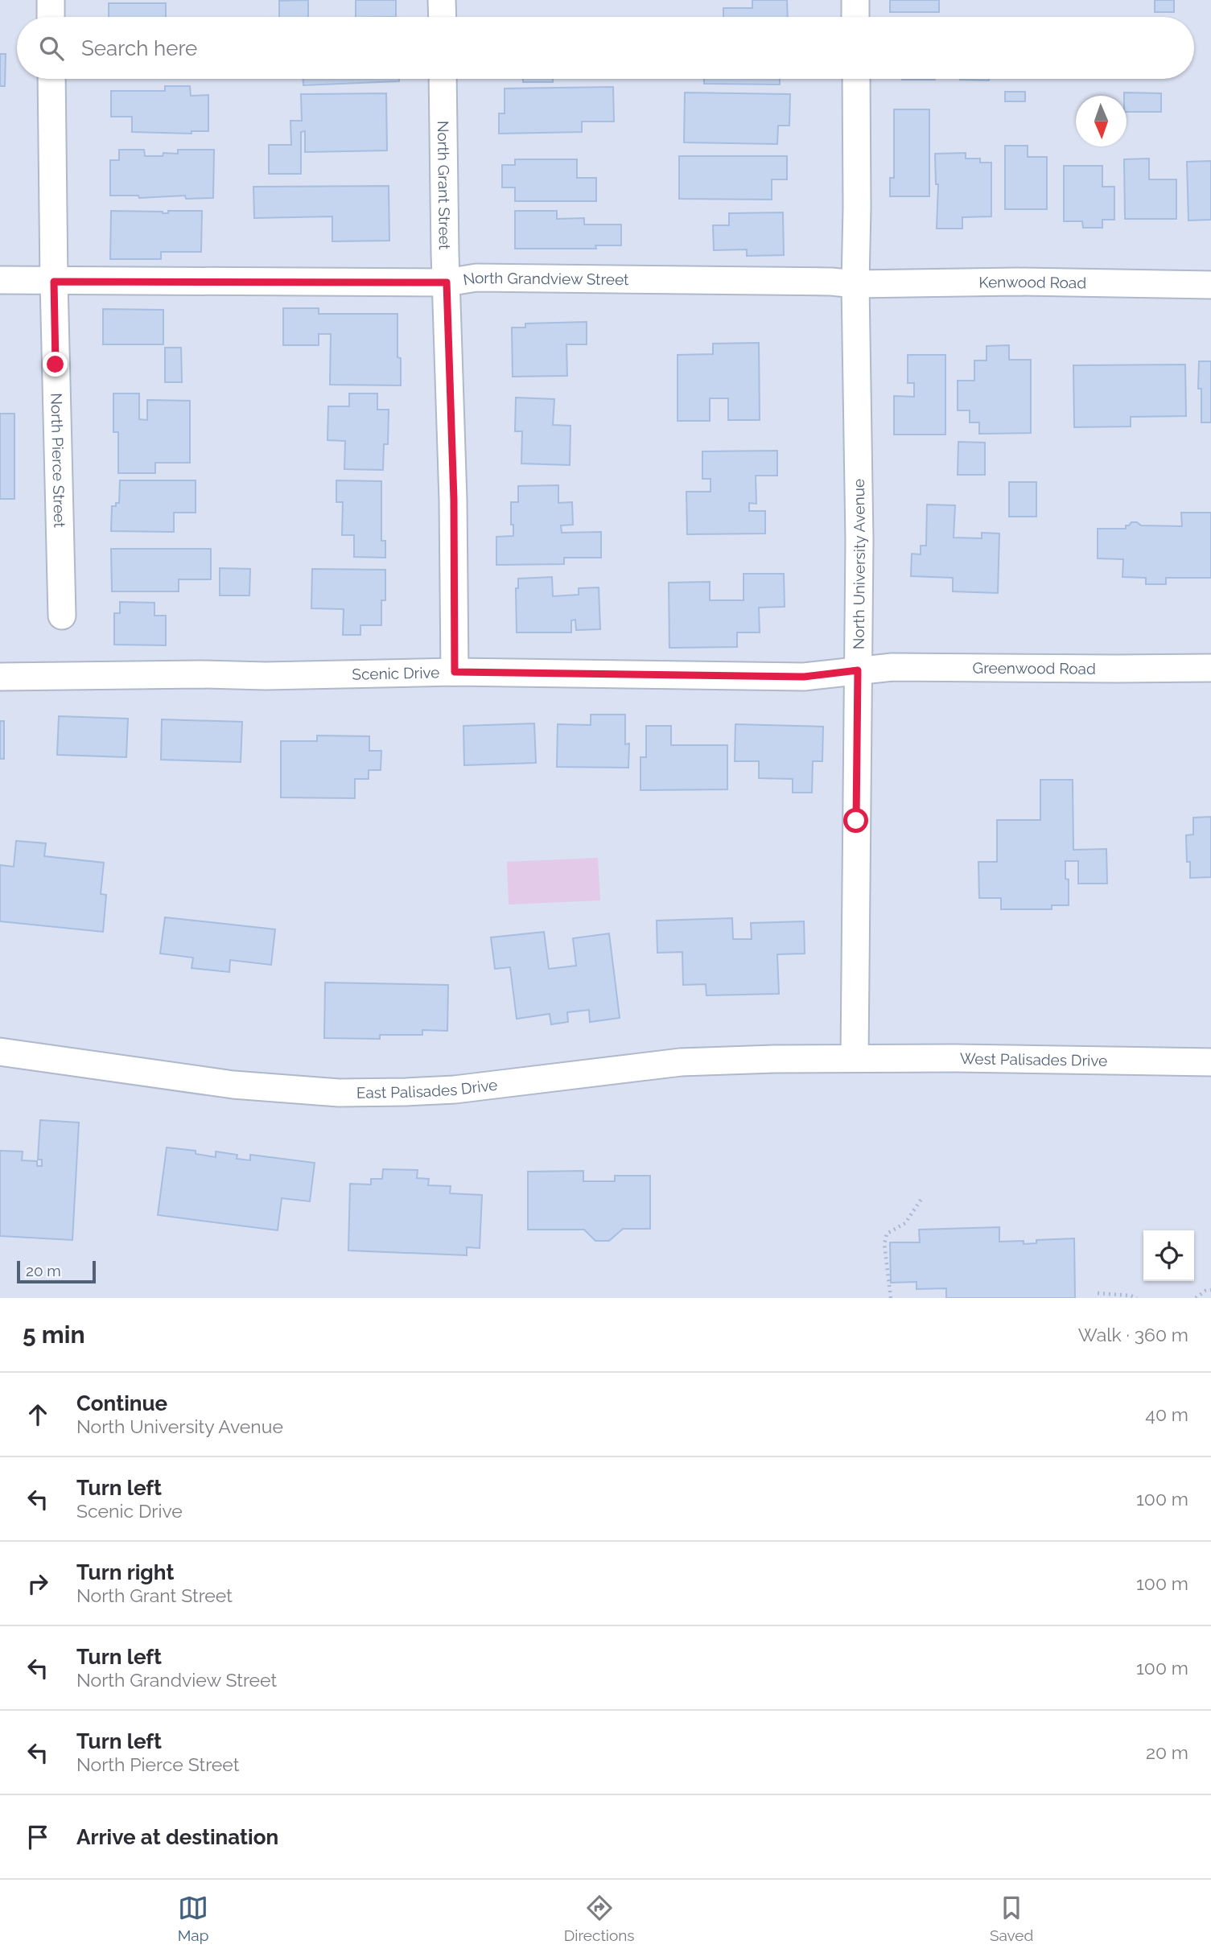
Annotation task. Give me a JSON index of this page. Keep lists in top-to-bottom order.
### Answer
{
  "streets": {
    "street": [
      "North Grant Street",
      "North Grandview Street",
      "Kenwood Road",
      "North Pierce Street",
      "North University Avenue",
      "Greenwood Road",
      "Scenic Drive",
      "West Palisades Drive",
      "East Palisades Drive"
    ]
  },
  "crossings": [
    ["North Grant Street", "North Grandview Street"],
    ["North Grant Street", "Scenic Drive"],
    ["North Grandview Street", "Kenwood Road"],
    ["North Grandview Street", "North Pierce Street"],
    ["North Grandview Street", "North University Avenue"],
    ["Kenwood Road", "North University Avenue"],
    ["North University Avenue", "Greenwood Road"],
    ["North University Avenue", "Scenic Drive"],
    ["North University Avenue", "West Palisades Drive"],
    ["North University Avenue", "East Palisades Drive"],
    ["Greenwood Road", "Scenic Drive"],
    ["West Palisades Drive", "East Palisades Drive"]
  ],
  "scale_bar": "20 m",
  "north": "bottom",
  "page": {
    "search": "Search here",
    "scale": "20 m",
    "heading": ["5 min", "Walk · 360 m"],
    "list": [
      ["Continue", "North University Avenue", "40 m"],
      ["Turn left", "Scenic Drive", "100 m"],
      ["Turn right", "North Grant Street", "100 m"],
      ["Turn left", "North Grandview Street", "100 m"],
      ["Turn left", "North Pierce Street", "20 m"],
      "Arrive at destination"
    ],
    "nav": ["Map", "Directions", "Saved"]
  }
}
